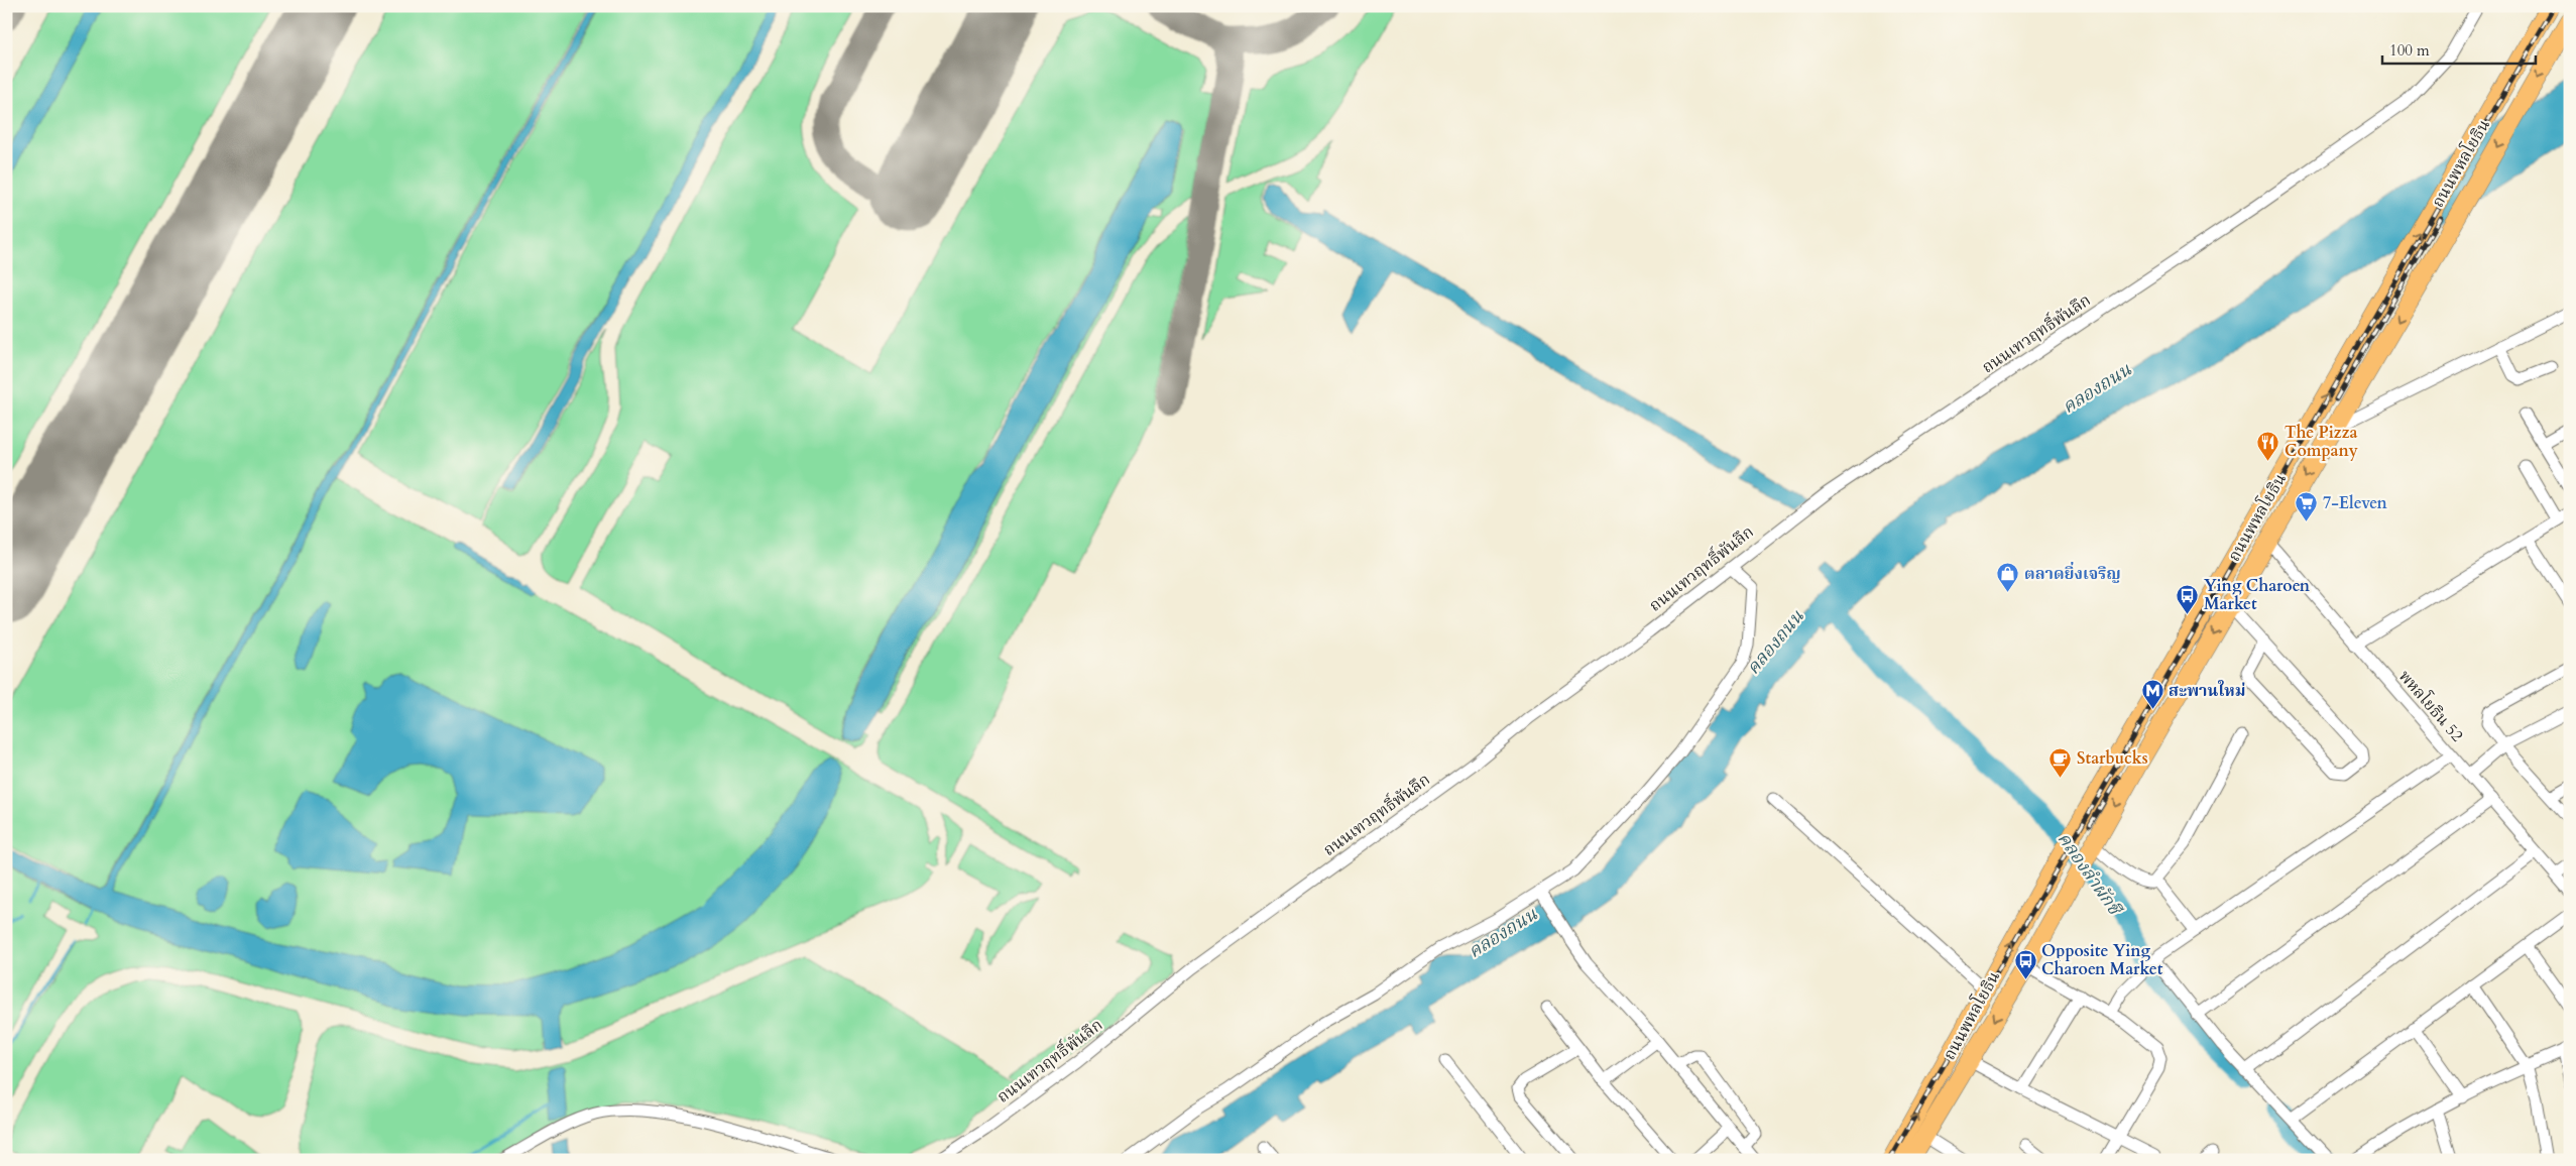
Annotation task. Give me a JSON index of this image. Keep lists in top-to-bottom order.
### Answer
{
  "streets": {
    "main road": ["ถนนพหลโยธิน"],
    "street": ["ถนนเทวฤทธิ์พันลึก", "พหลโยธิน 52"]
  },
  "crossings": [
    ["ถนนพหลโยธิน", "พหลโยธิน 52"]
  ],
  "water": ["คลองถนน", "คลองลำผักชี"],
  "places": {
    "restaurant": ["The Pizza Company"],
    "supermarket": ["7-Eleven"],
    "shop": ["ตลาดยิ่งเจริญ"],
    "bus stop": ["Ying Charoen Market", "Opposite Ying Charoen Market"],
    "metro station": ["สะพานใหม่"],
    "cafe": ["Starbucks"]
  },
  "scale_bar": "100 m"
}
